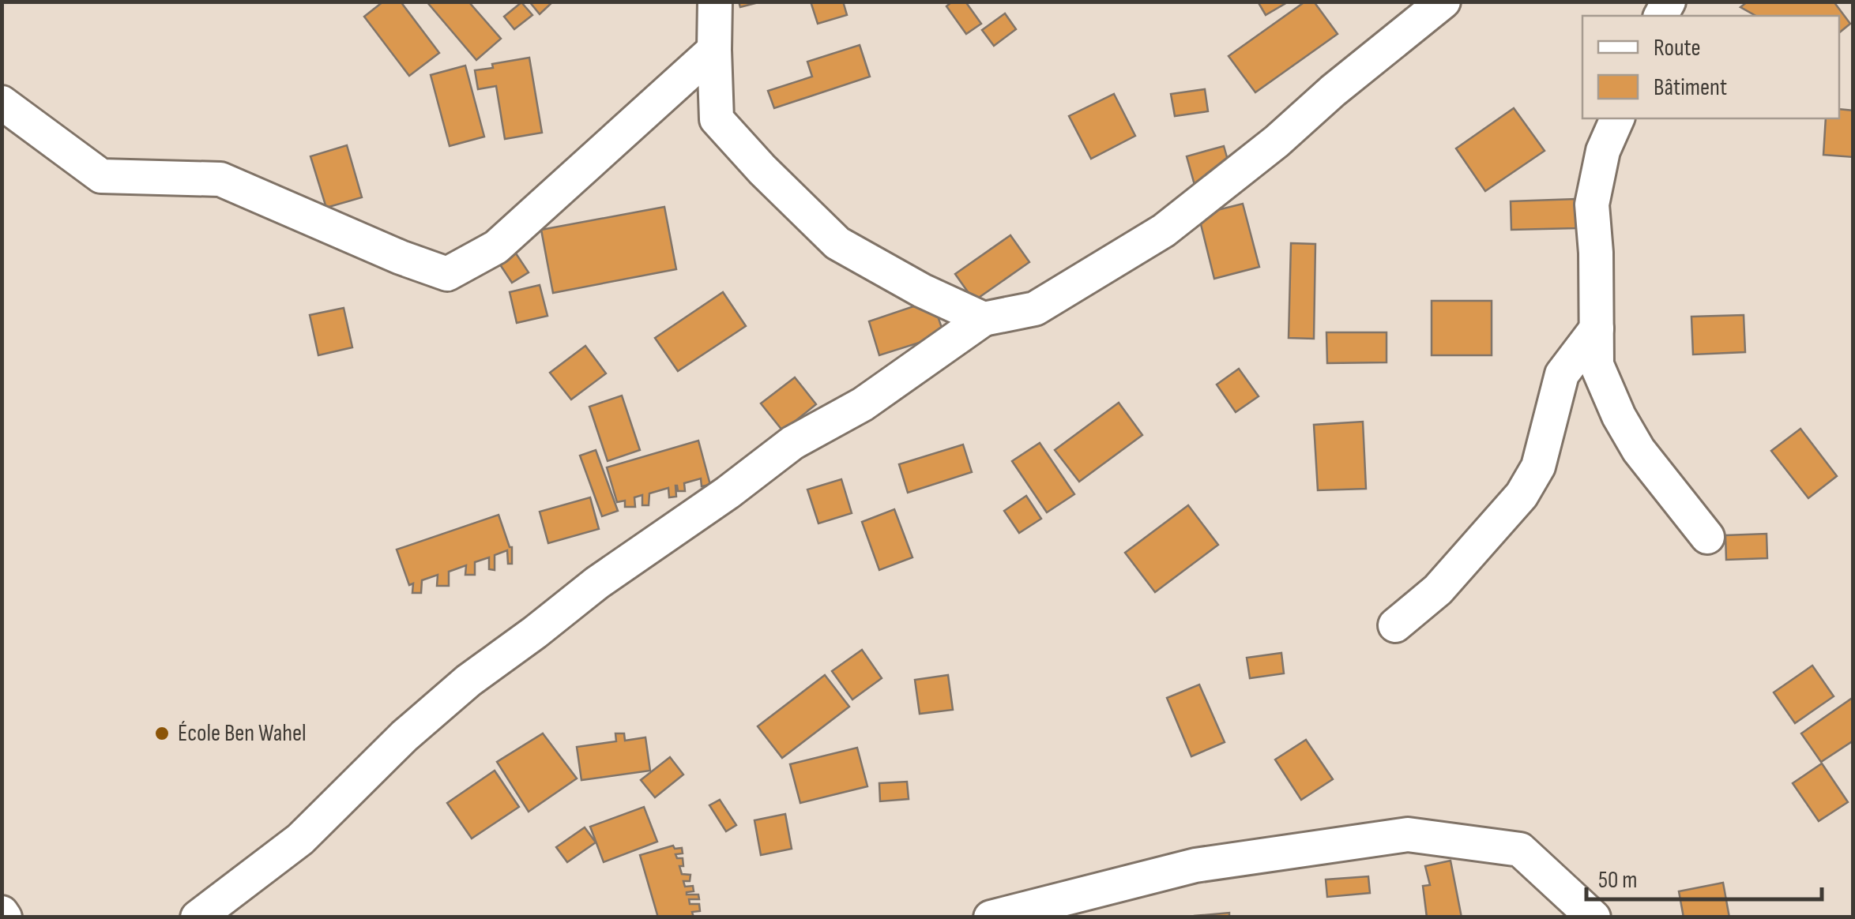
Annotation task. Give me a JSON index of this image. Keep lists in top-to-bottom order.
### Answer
{
  "places": ["École Ben Wahel"],
  "legend": ["Route", "Bâtiment"],
  "scale_bar": "50 m"
}
